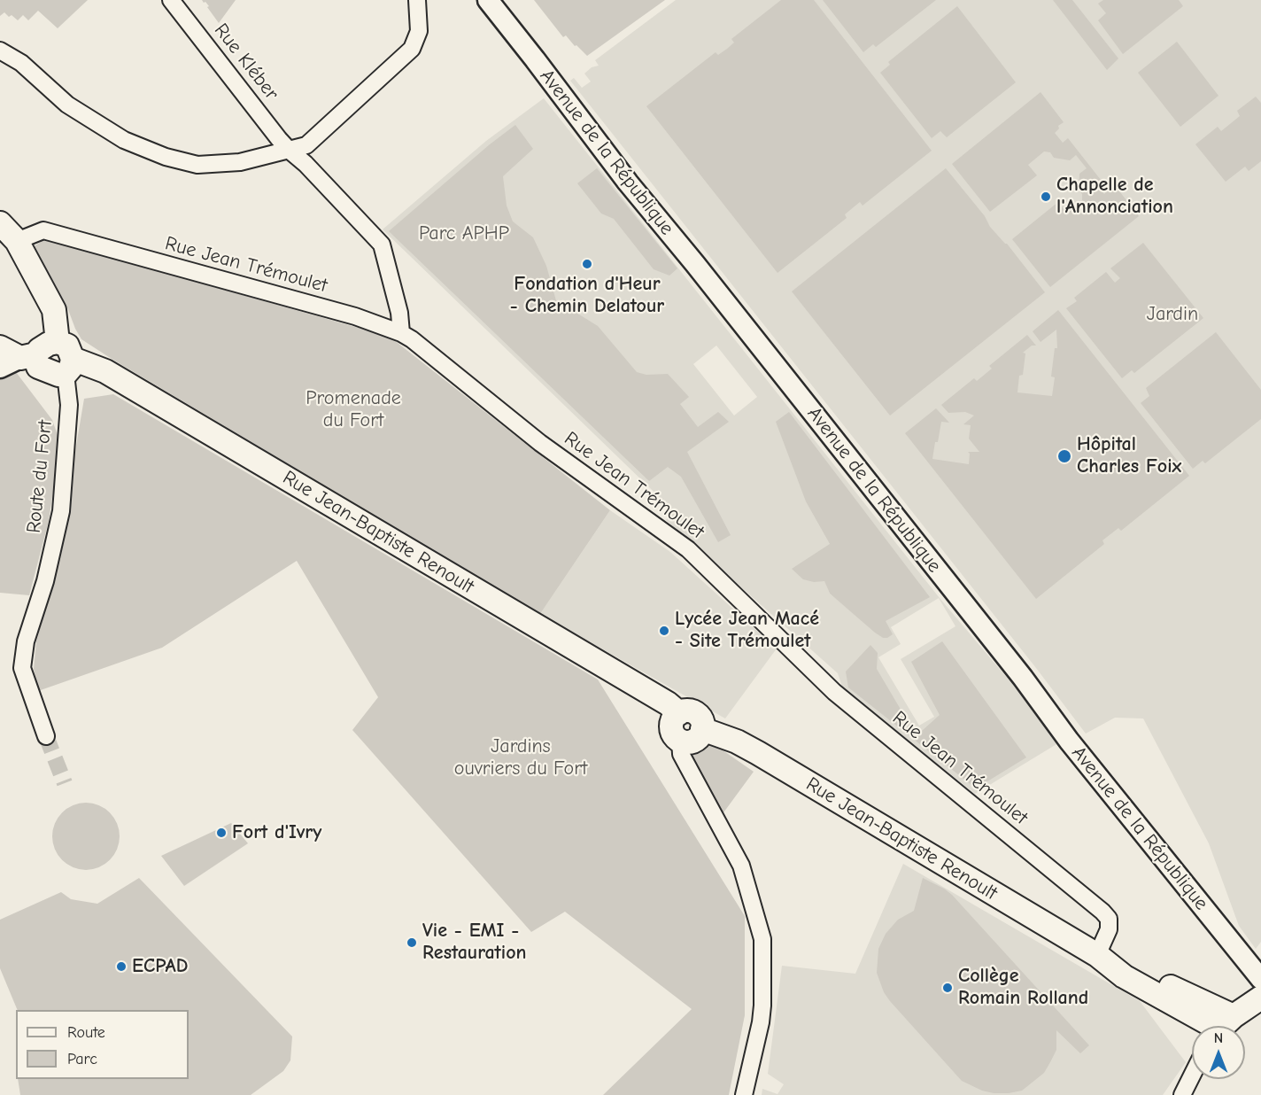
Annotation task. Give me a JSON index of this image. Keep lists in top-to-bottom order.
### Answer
{
  "streets": {
    "main road": ["Rue Jean-Baptiste Renoult"],
    "street": [
      "Rue Kléber",
      "Avenue de la République",
      "Rue Jean Trémoulet",
      "Route du Fort"
    ]
  },
  "crossings": [
    ["Rue Kléber", "Rue Jean Trémoulet"],
    ["Rue Jean Trémoulet", "Rue Jean-Baptiste Renoult"],
    ["Route du Fort", "Rue Jean-Baptiste Renoult"]
  ],
  "parks": [
    "Parc APHP",
    "Jardin",
    "Promenade du Fort",
    "Jardins ouvriers du Fort"
  ],
  "places": [
    "Chapelle de l'Annonciation",
    "Fondation d'Heur - Chemin Delatour",
    "Hôpital Charles Foix",
    "Lycée Jean Macé - Site Trémoulet",
    "Fort d'Ivry",
    "Vie - EMI - Restauration",
    "ECPAD",
    "Collège Romain Rolland"
  ],
  "legend": ["Route", "Parc"],
  "north": "top"
}
